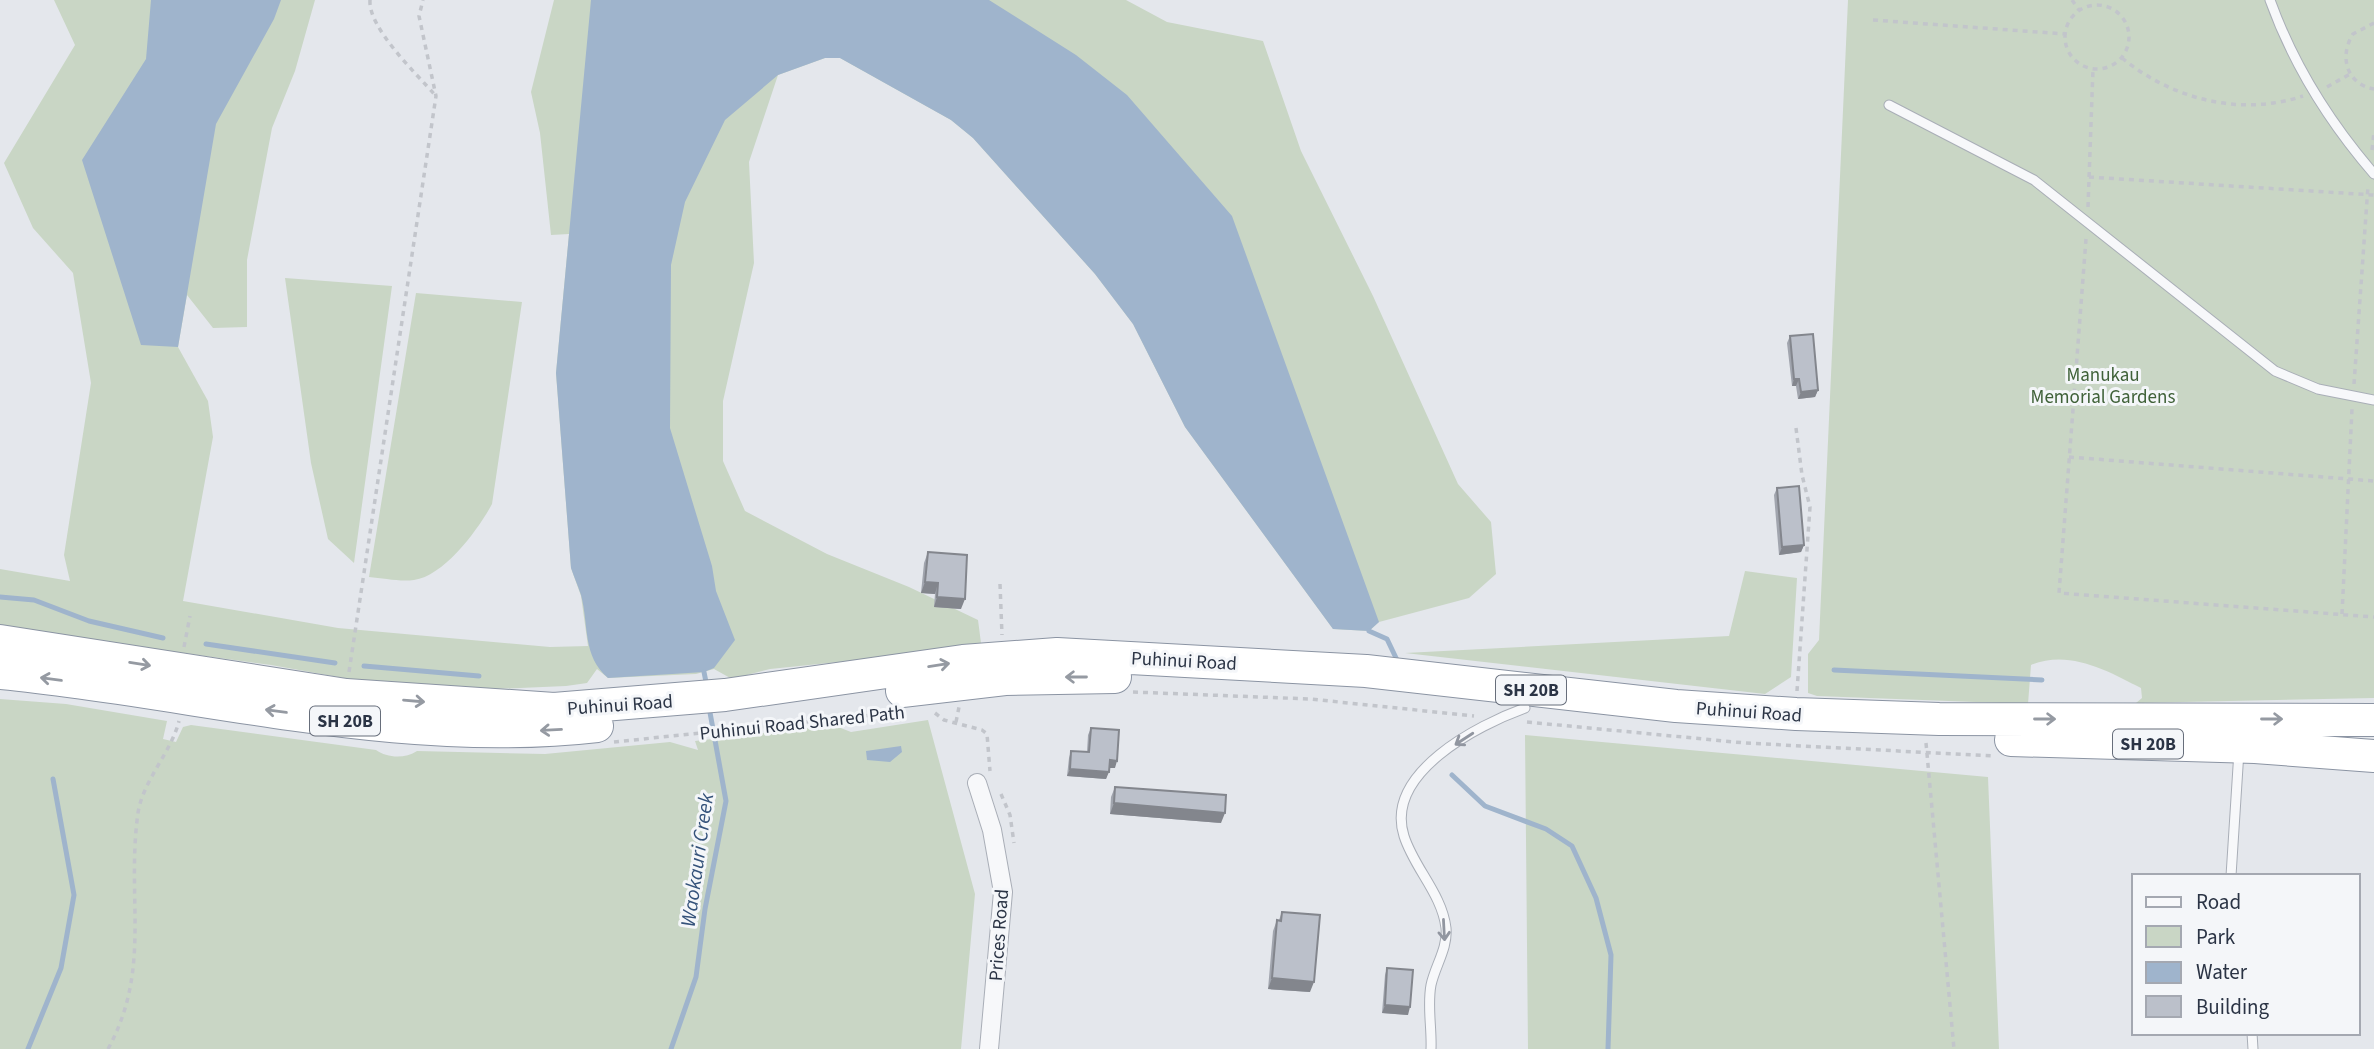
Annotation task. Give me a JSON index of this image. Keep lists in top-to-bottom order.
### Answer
{
  "streets": {
    "highway": ["Puhinui Road", "SH 20B"],
    "street": ["Prices Road"],
    "path": ["Puhinui Road Shared Path"]
  },
  "crossings": [
    ["Puhinui Road", "Puhinui Road Shared Path"]
  ],
  "water": ["Waokauri Creek"],
  "parks": ["Manukau Memorial Gardens"],
  "legend": [
    "Road",
    "Park",
    "Water",
    "Building"
  ]
}
